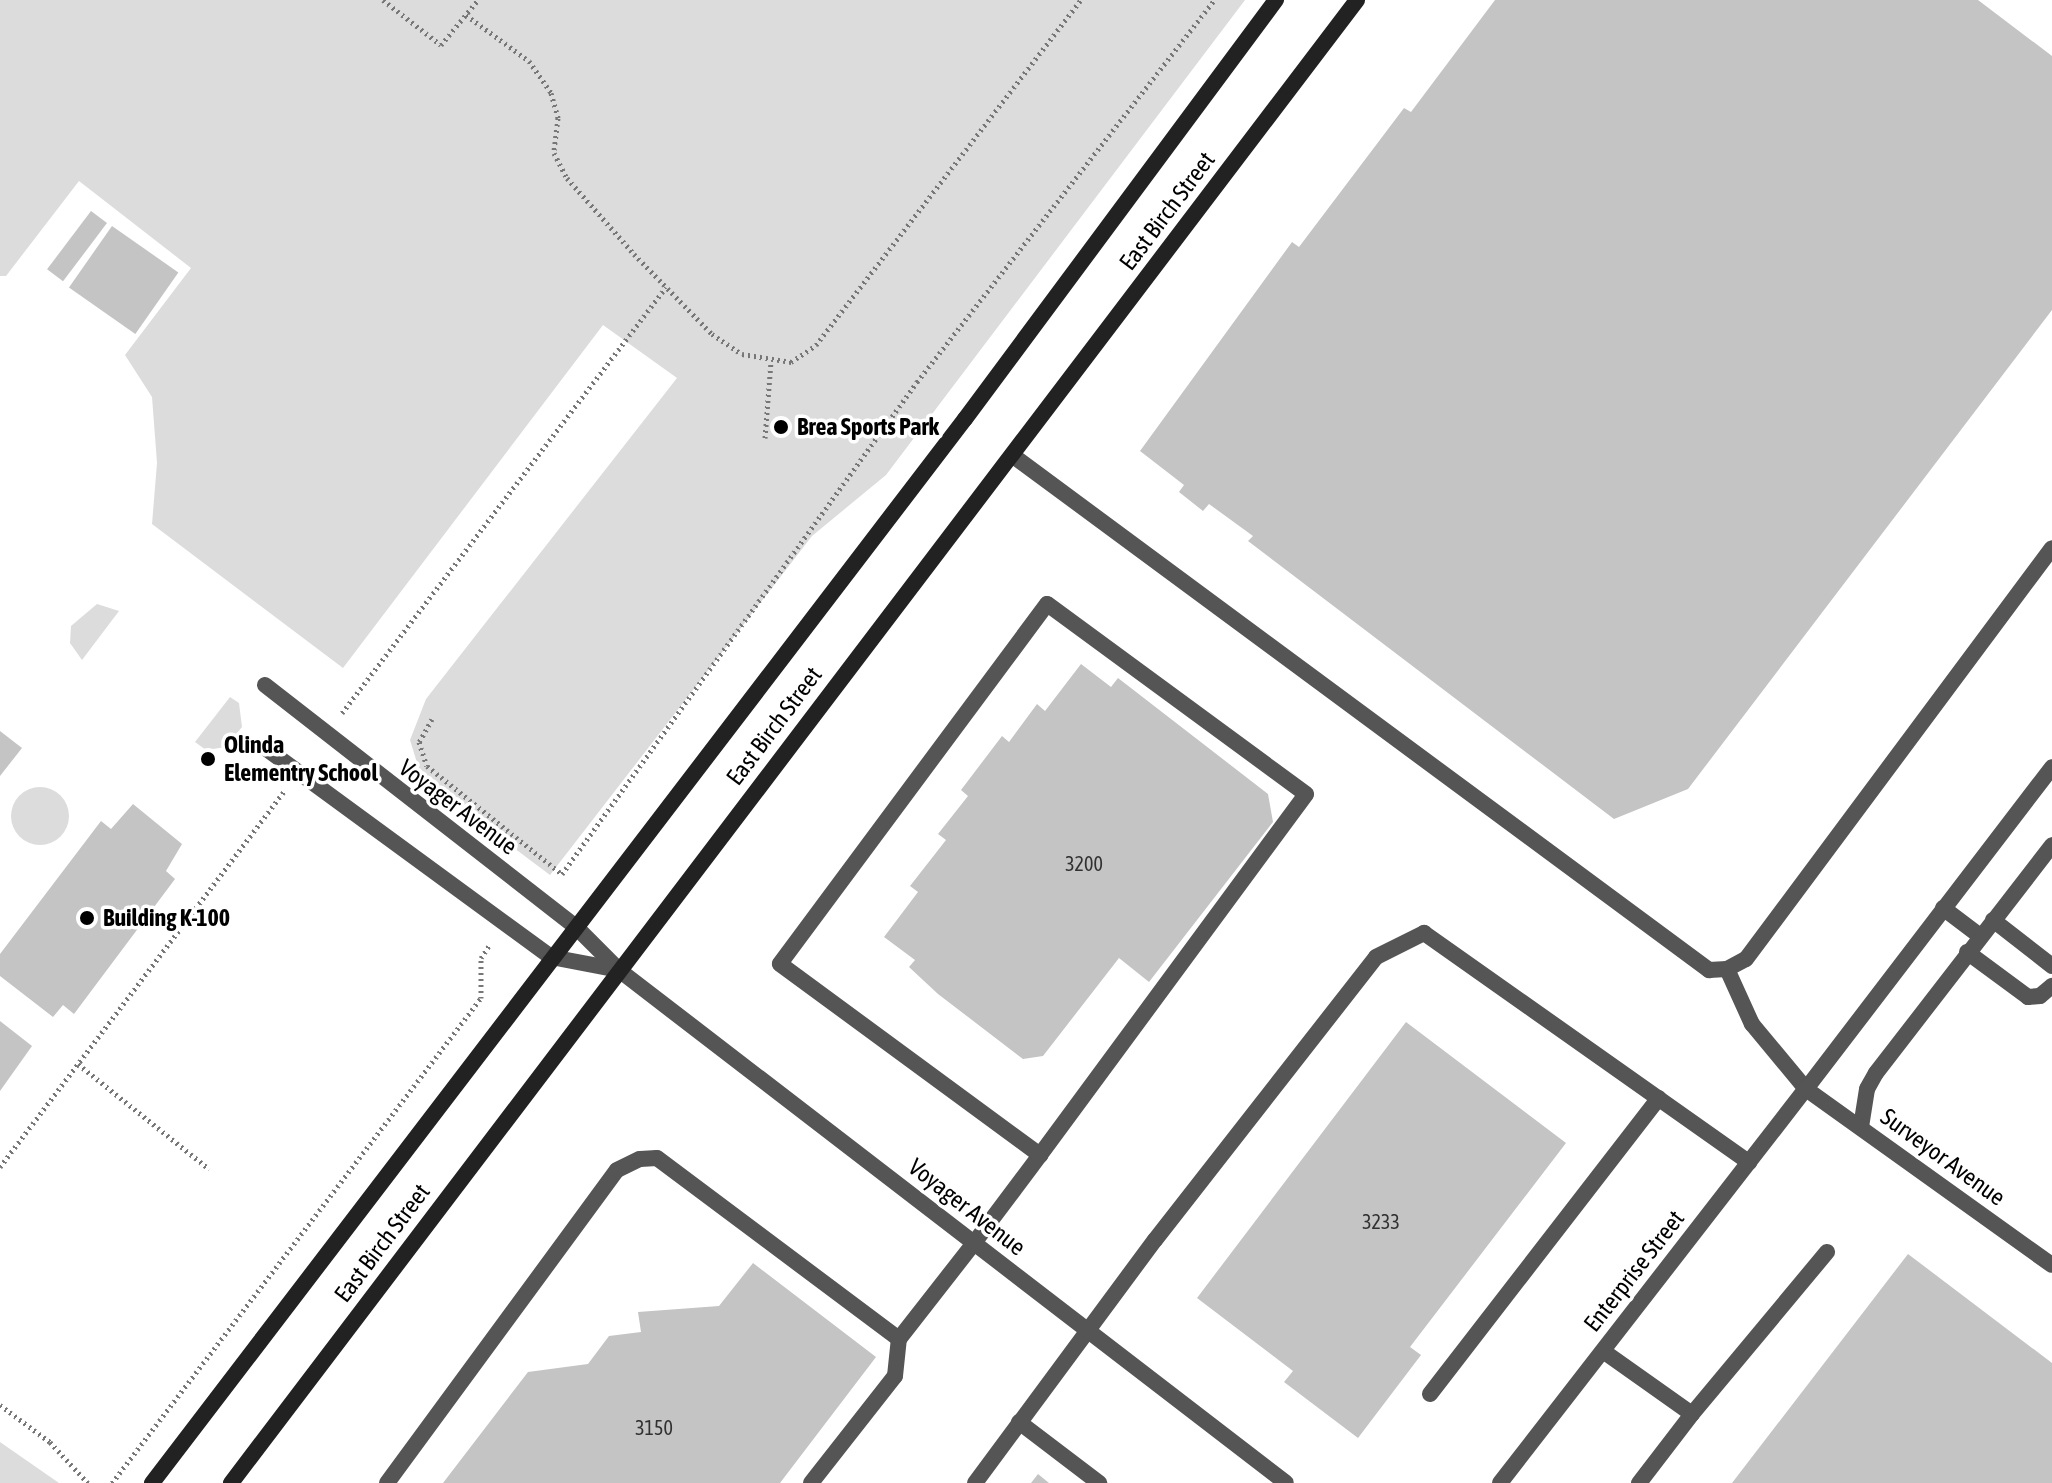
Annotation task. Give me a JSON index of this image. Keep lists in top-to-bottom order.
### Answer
{
  "streets": {
    "street": [
      "East Birch Street",
      "Voyager Avenue",
      "Surveyor Avenue",
      "Enterprise Street"
    ]
  },
  "crossings": [
    ["East Birch Street", "Voyager Avenue"],
    ["Surveyor Avenue", "Enterprise Street"]
  ],
  "places": ["Brea Sports Park", "Olinda Elementry School", "Building K-100"],
  "house_numbers": ["3200", "3233", "3150"]
}
